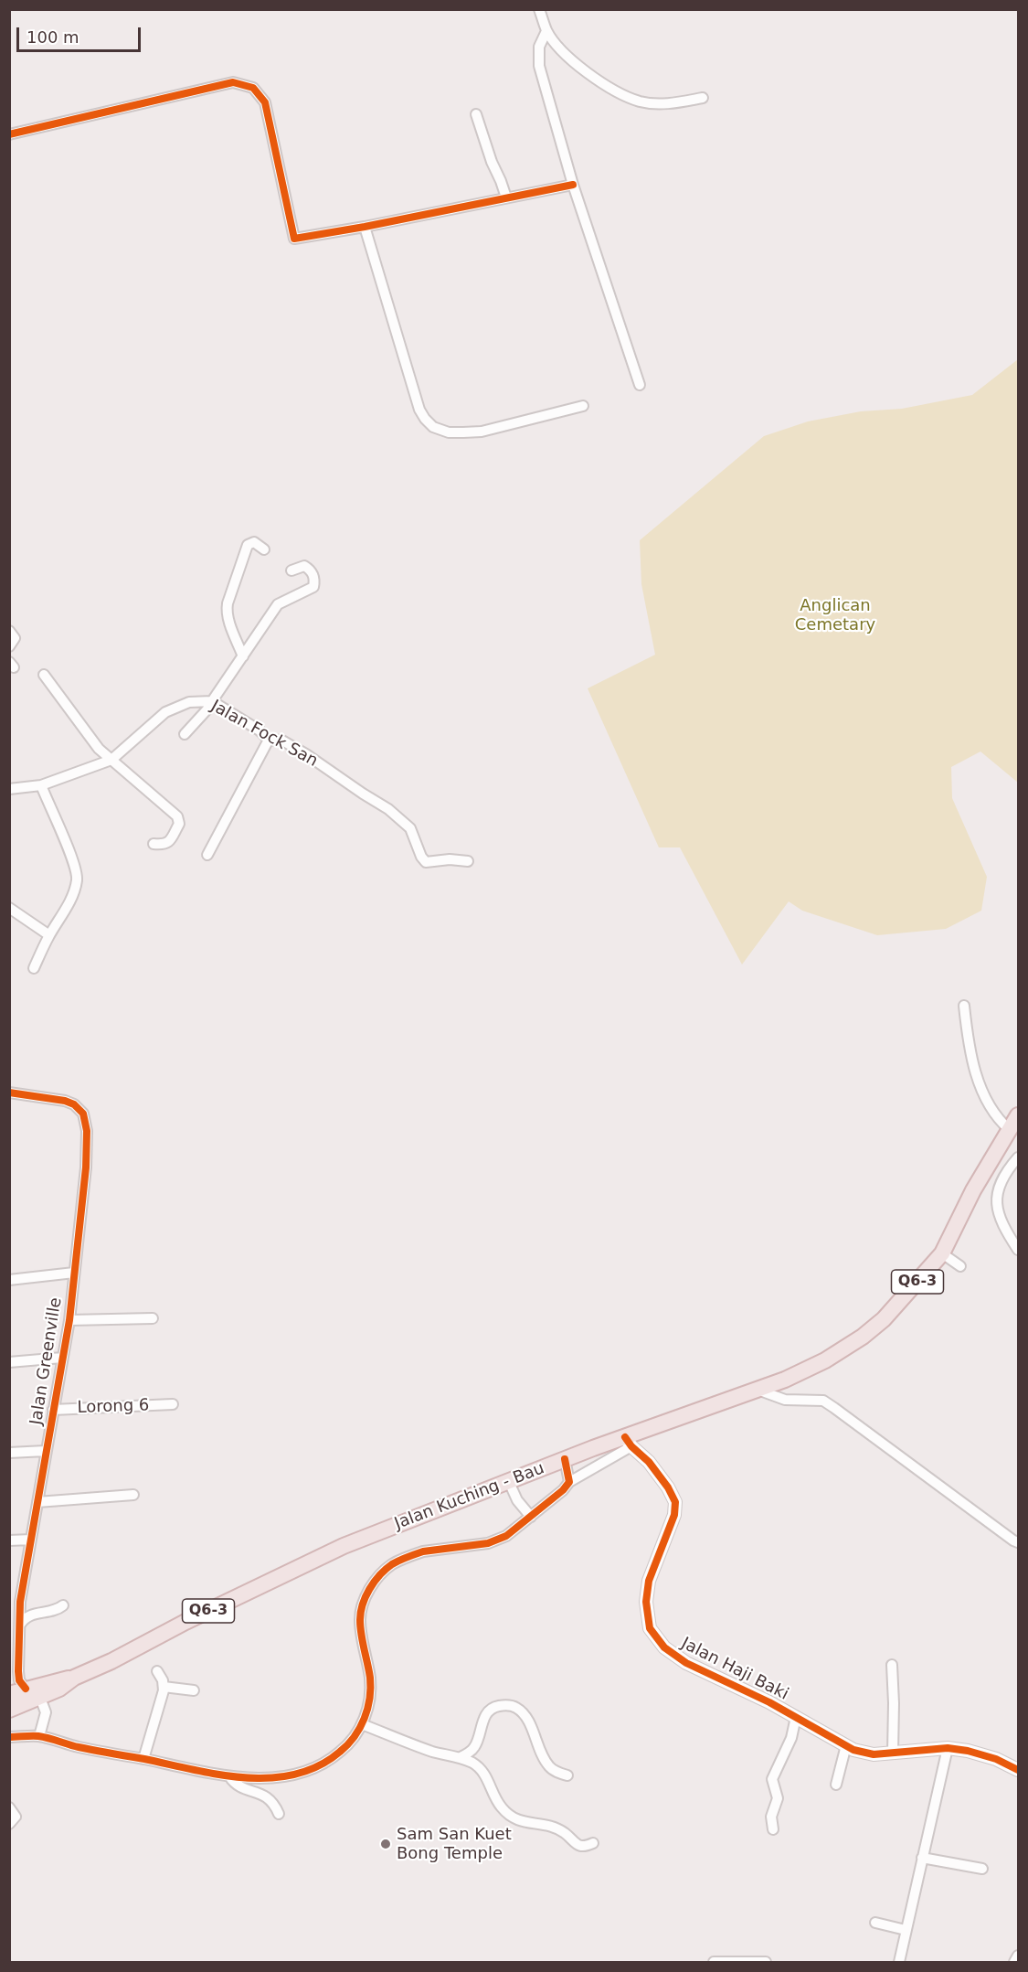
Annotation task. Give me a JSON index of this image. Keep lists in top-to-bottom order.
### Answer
{
  "streets": {
    "main road": ["Q6-3", "Jalan Kuching - Bau"],
    "street": [
      "Jalan Fock San",
      "Jalan Greenville",
      "Lorong 6",
      "Jalan Haji Baki"
    ]
  },
  "crossings": [
    ["Jalan Greenville", "Lorong 6"],
    ["Jalan Greenville", "Jalan Kuching - Bau"],
    ["Jalan Kuching - Bau", "Jalan Haji Baki"]
  ],
  "parks": ["Anglican Cemetary"],
  "places": ["Sam San Kuet Bong Temple"],
  "scale_bar": "100 m"
}
